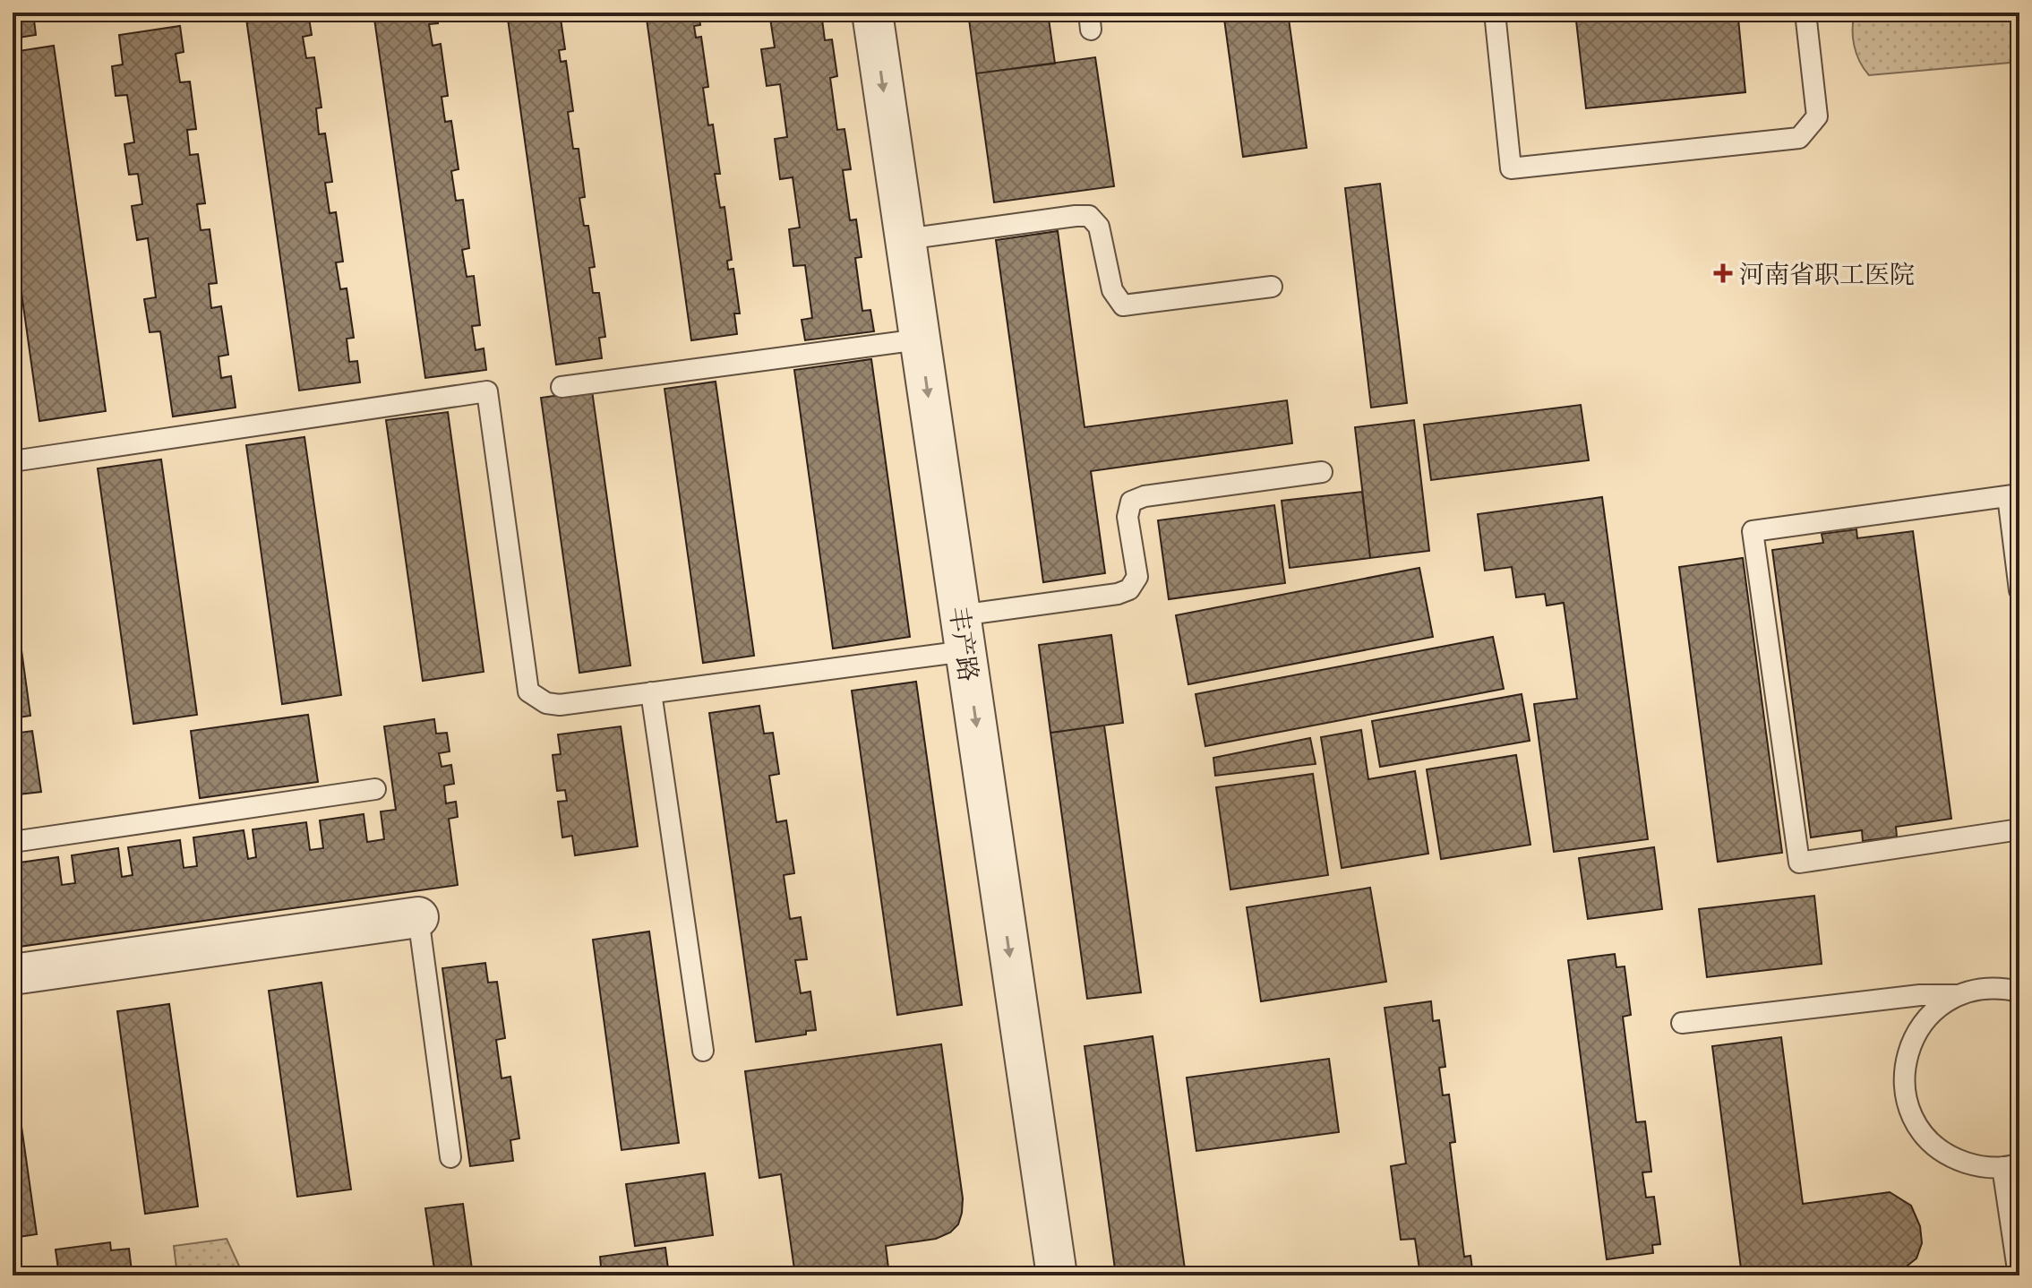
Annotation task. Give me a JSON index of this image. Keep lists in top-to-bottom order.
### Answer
{
  "streets": {
    "street": ["丰产路"]
  },
  "one_way": ["丰产路"],
  "places": {
    "health": ["河南省职工医院"]
  }
}
